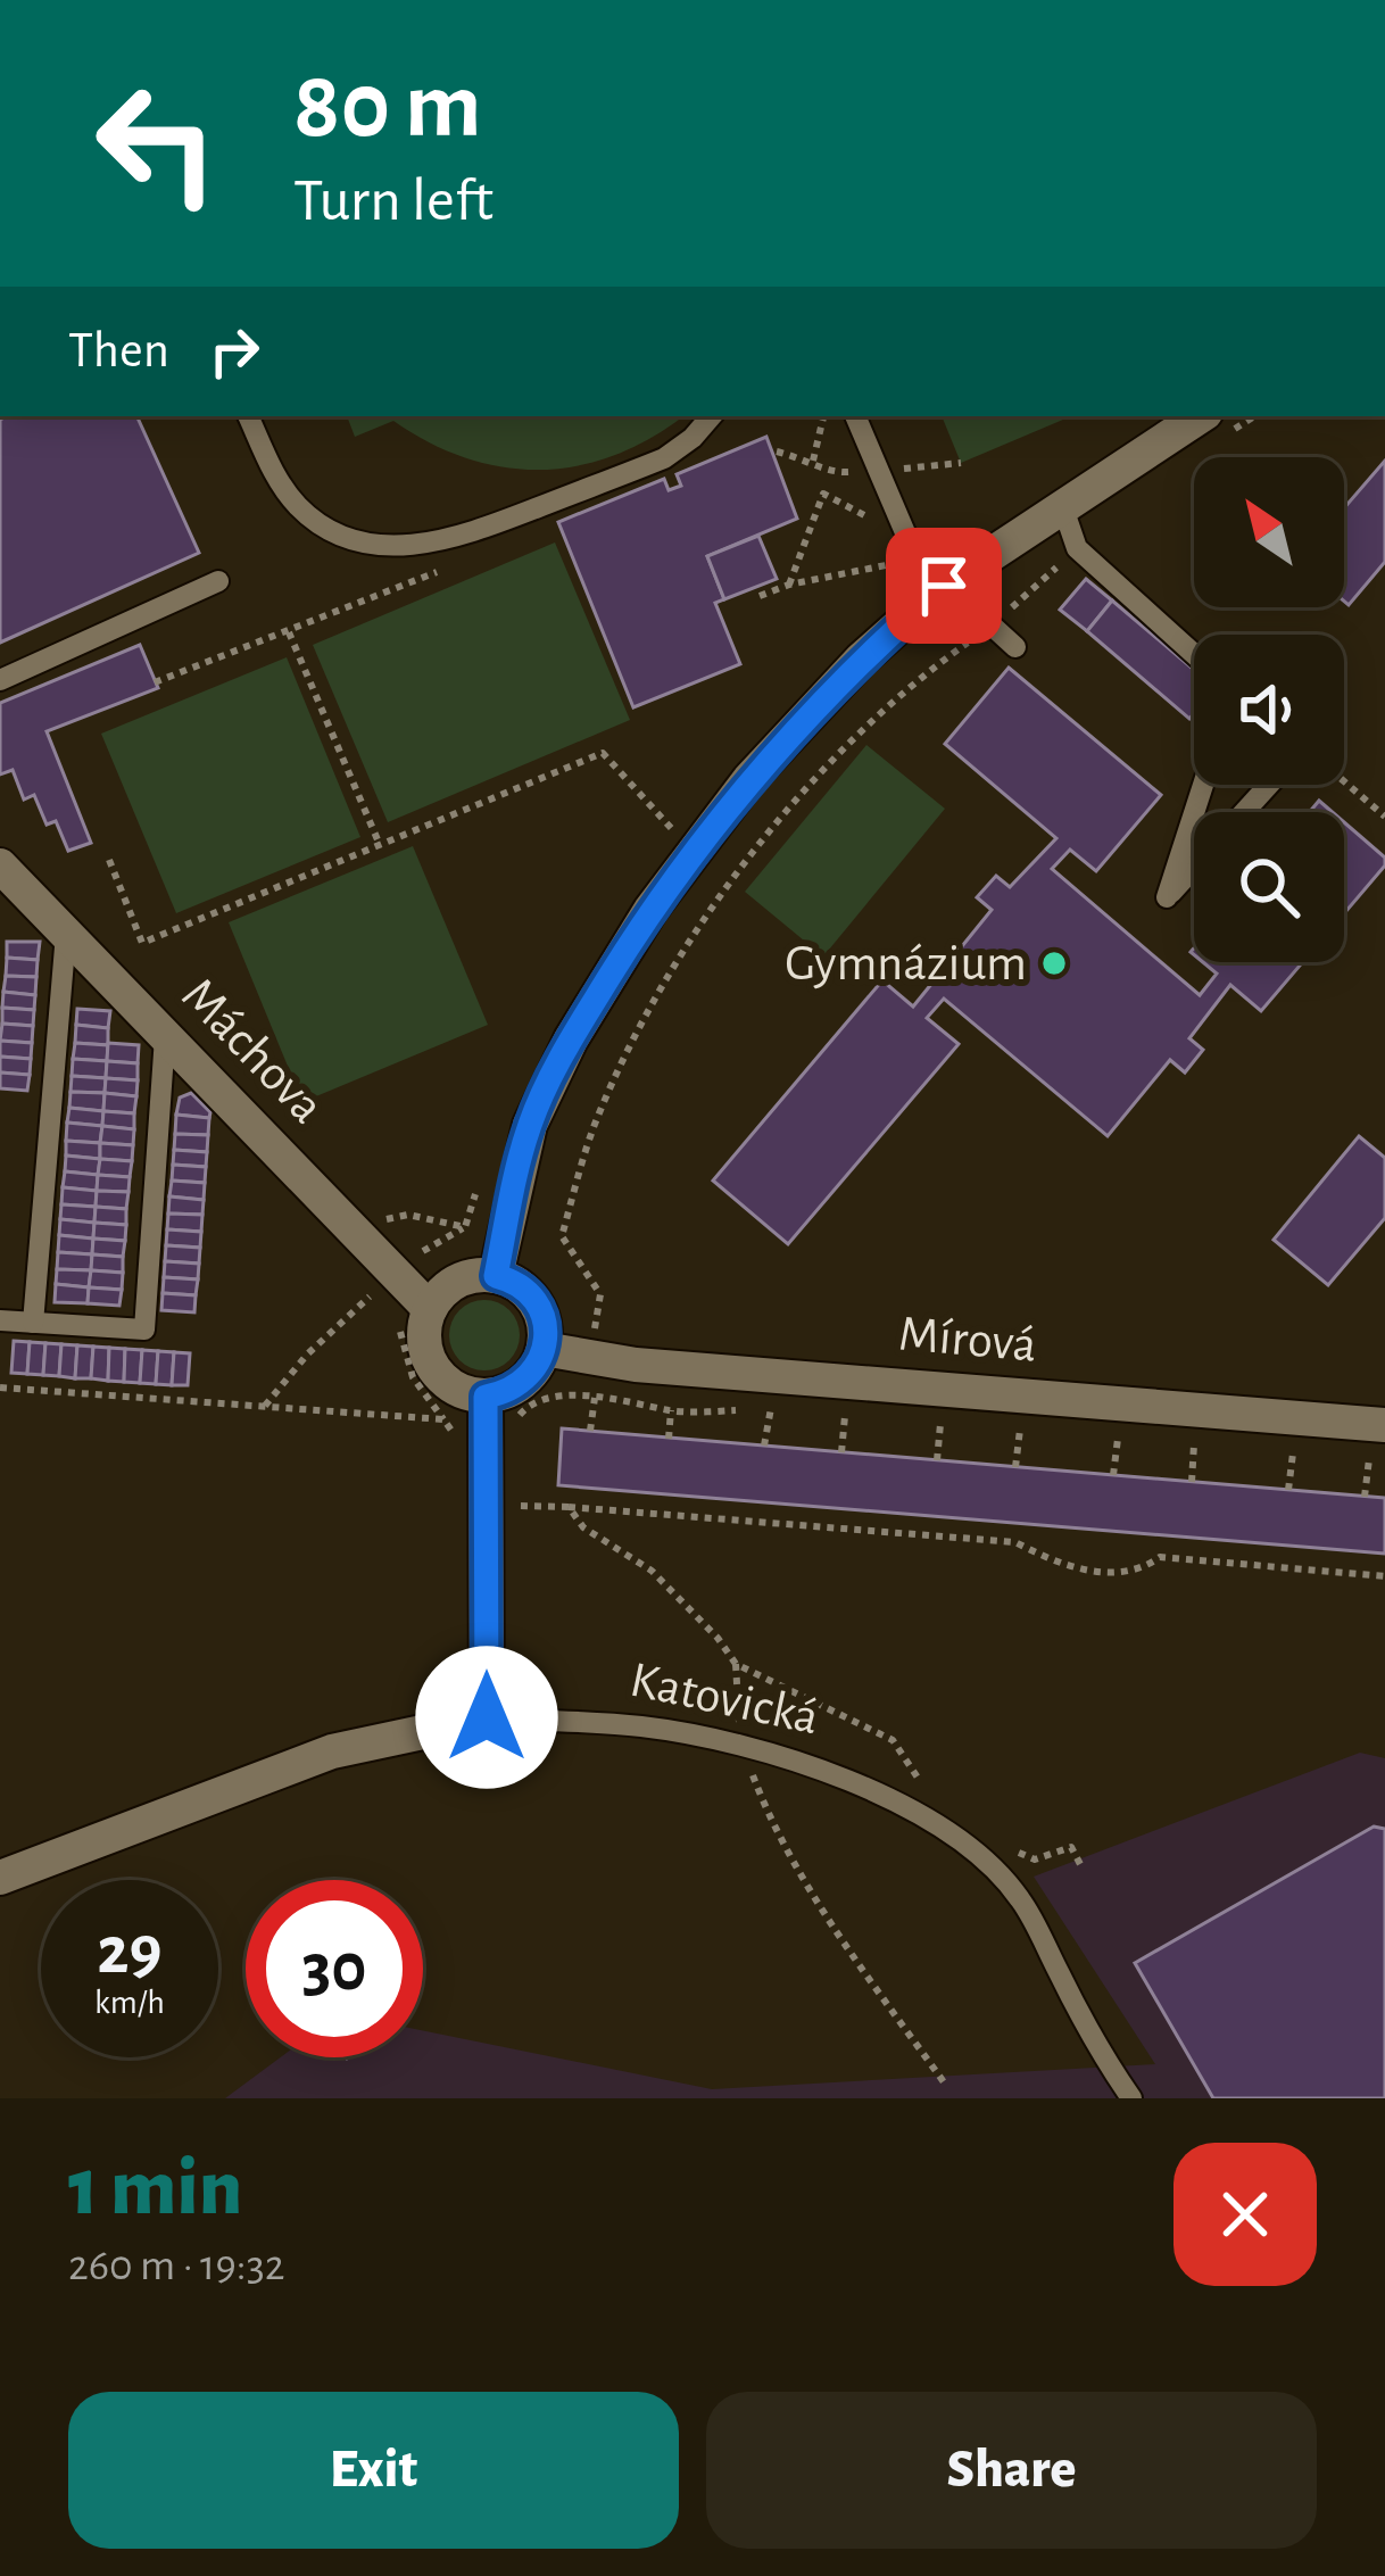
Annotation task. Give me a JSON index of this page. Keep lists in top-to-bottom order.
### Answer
{
  "streets": {
    "street": ["Máchova", "Mírová", "Katovická"]
  },
  "crossings": [
    ["Máchova", "Mírová"]
  ],
  "places": ["Gymnázium"],
  "north": "top left",
  "page": {
    "turn": ["80 m", "Turn left"],
    "then": "Then",
    "speed": "29 km/h",
    "limit": "30",
    "heading": ["1 min", "260 m · 19:32"],
    "buttons": ["Exit", "Share"]
  }
}
